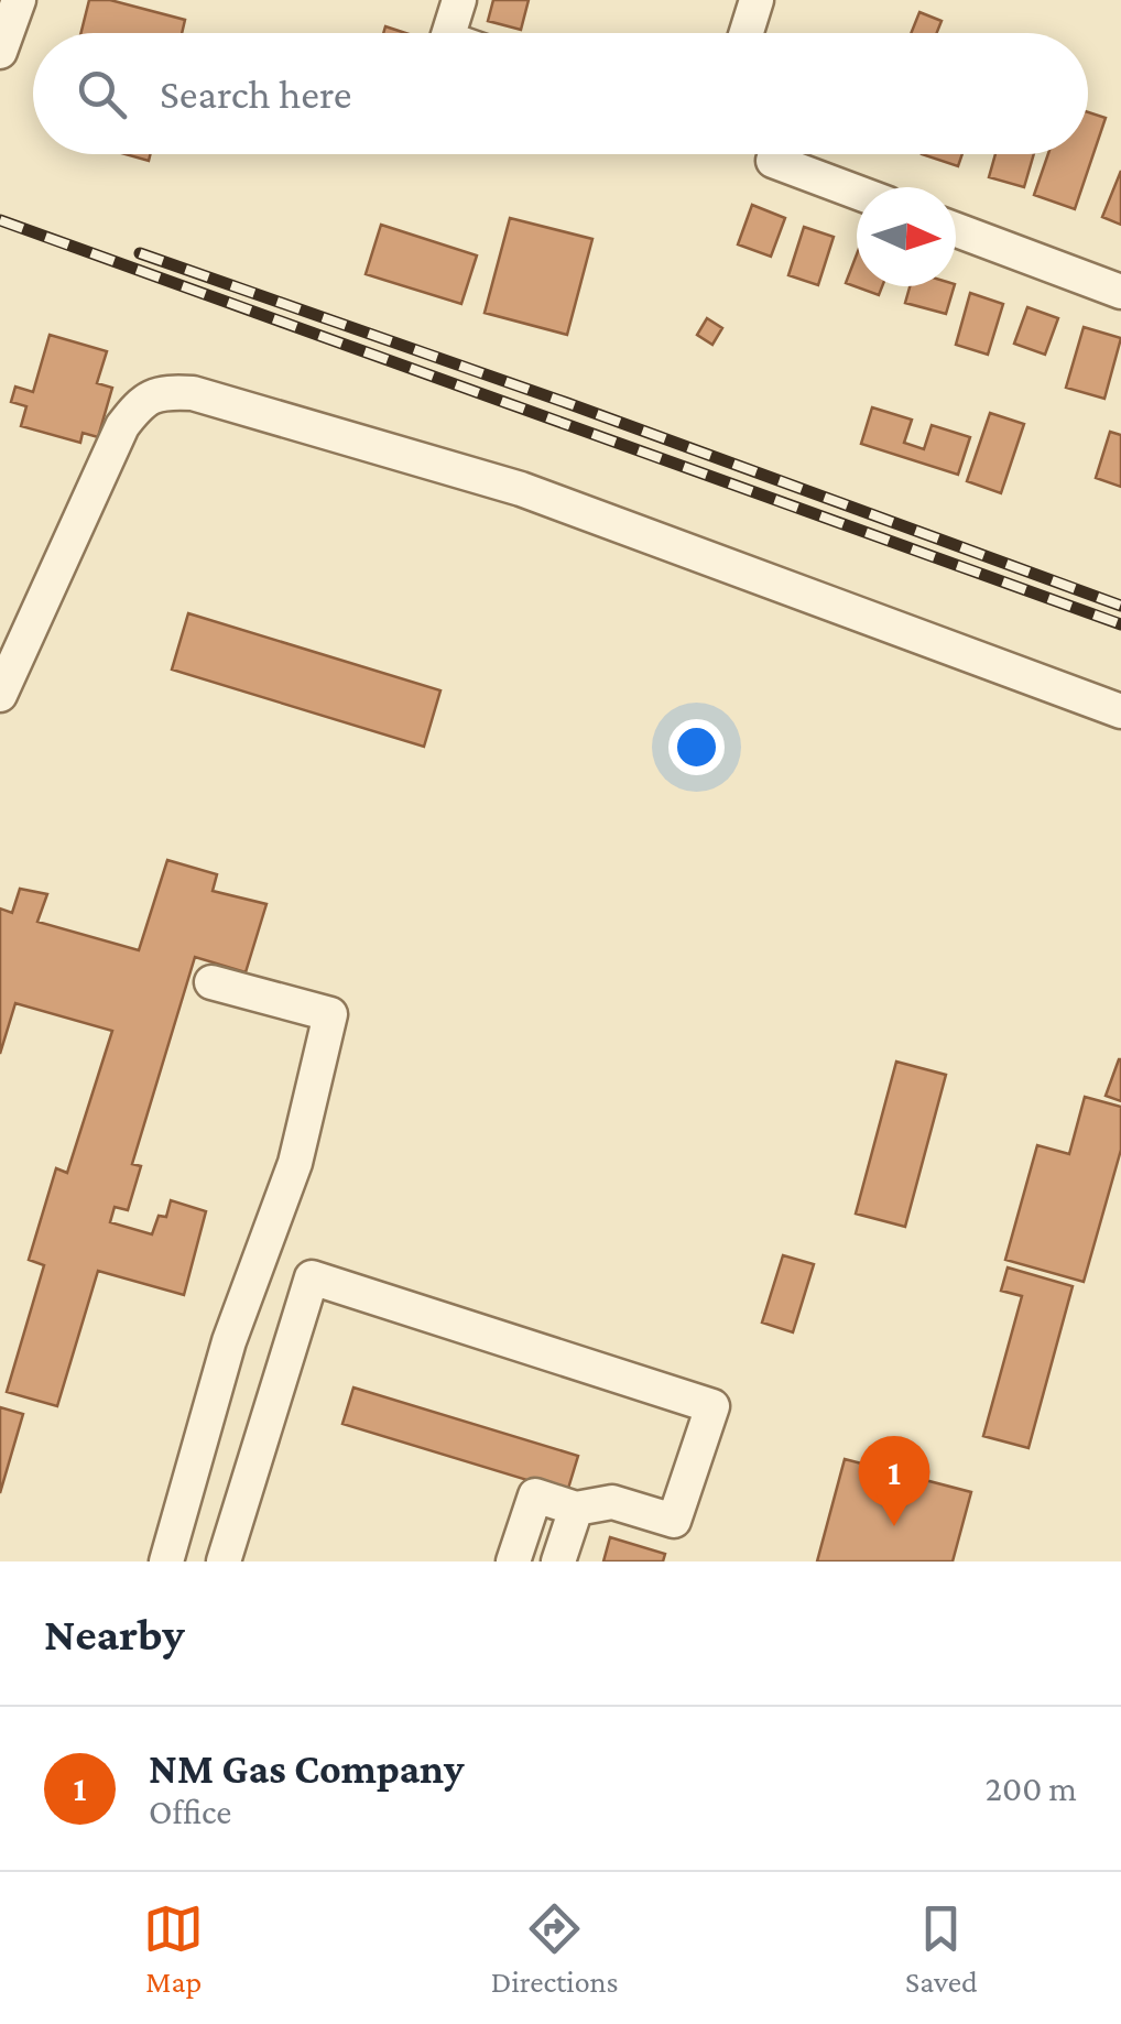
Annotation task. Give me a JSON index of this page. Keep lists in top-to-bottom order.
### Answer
{
  "north": "right",
  "page": {
    "search": "Search here",
    "pins": "1",
    "heading": "Nearby",
    "list": [
      {
        "mark": "1",
        "name": "NM Gas Company",
        "note": "Office",
        "value": "200 m"
      }
    ],
    "nav": ["Map", "Directions", "Saved"]
  }
}
